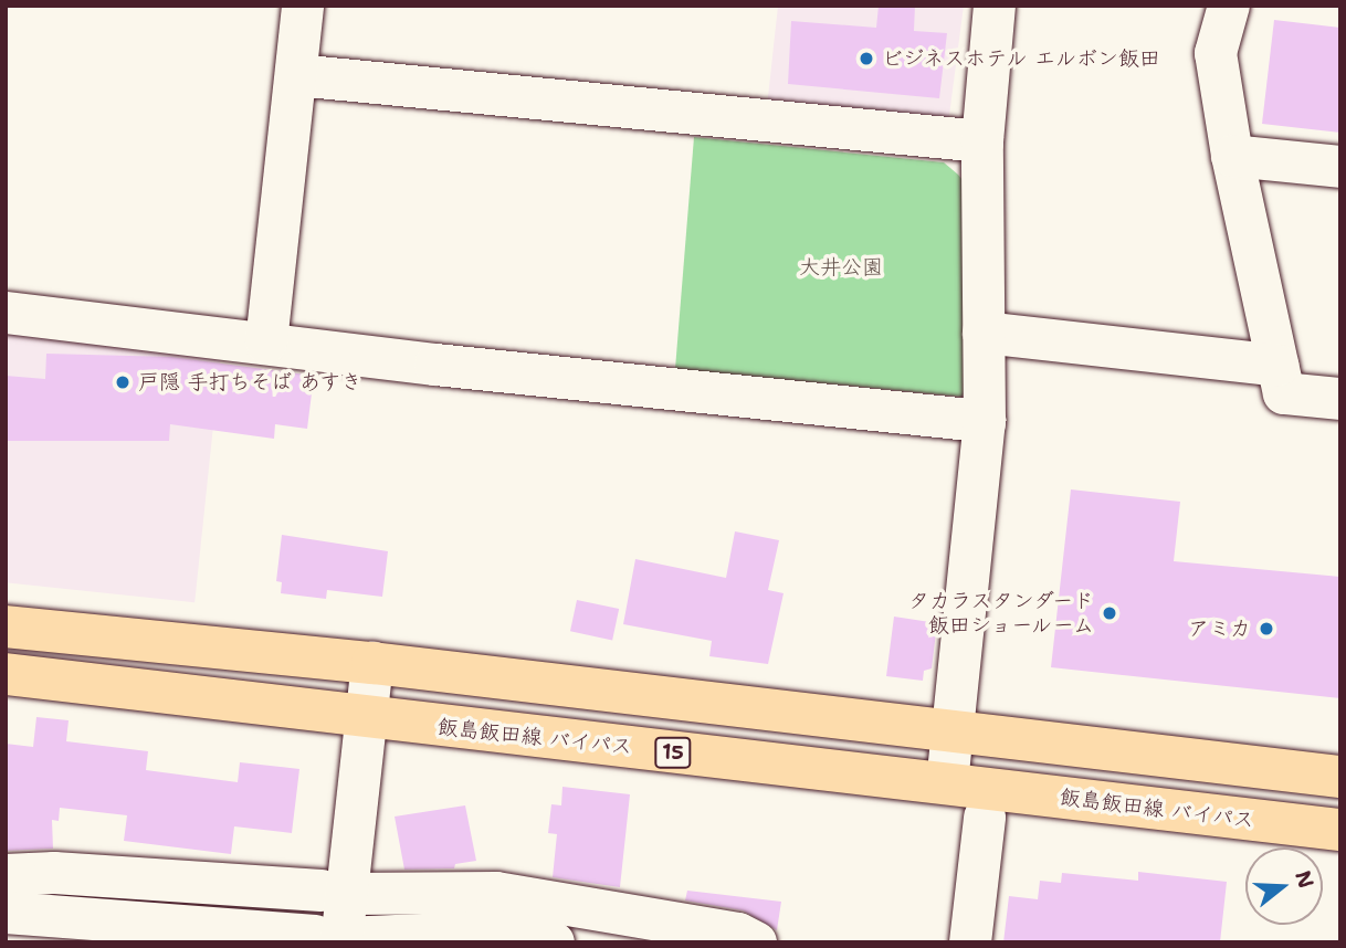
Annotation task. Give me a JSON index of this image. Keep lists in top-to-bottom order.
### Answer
{
  "streets": {
    "main road": ["飯島飯田線 バイパス", "15"]
  },
  "parks": ["大井公園"],
  "places": [
    "ビジネスホテル エルボン飯田",
    "戸隠 手打ちそば あすき",
    "タカラスタンダード 飯田ショールーム",
    "アミカ"
  ],
  "north": "right"
}
